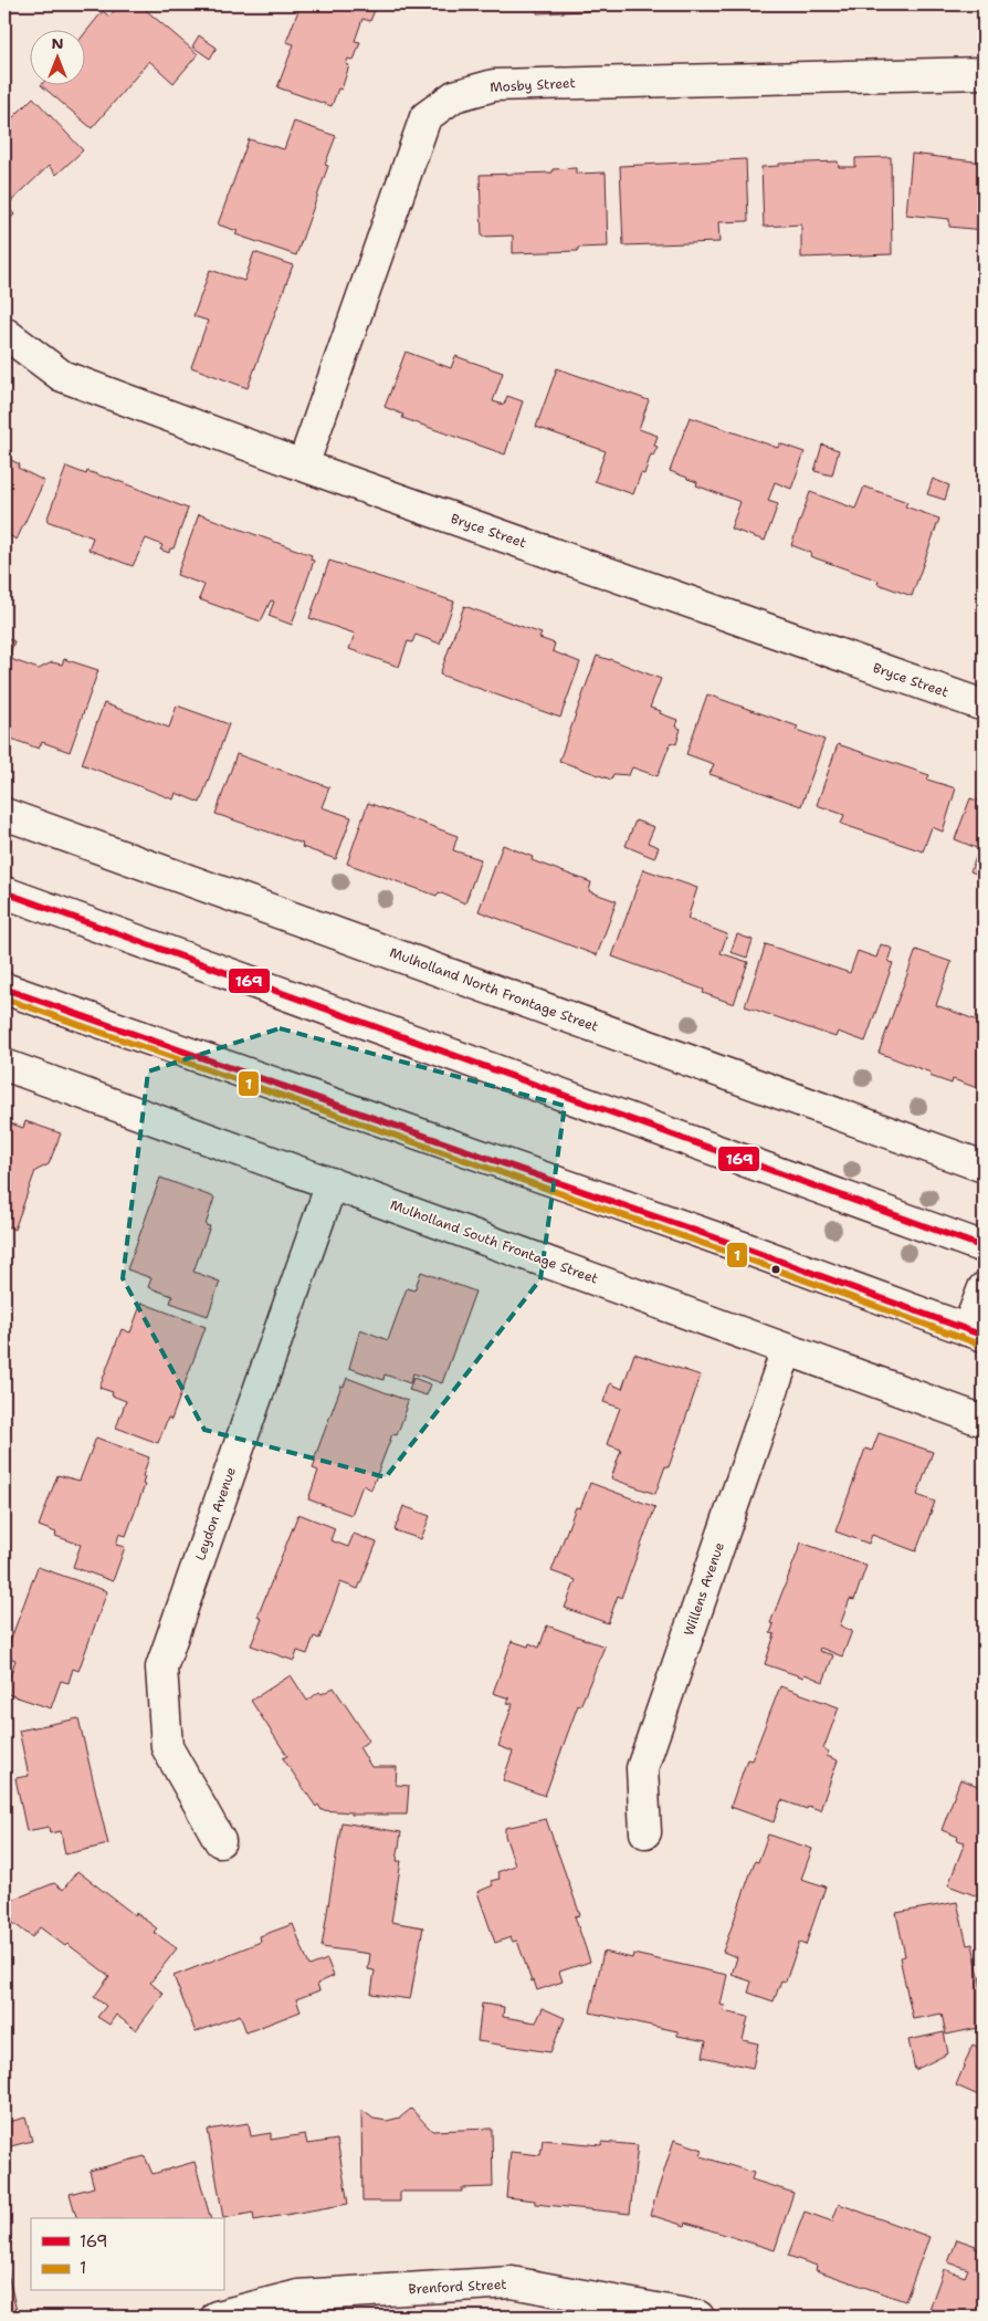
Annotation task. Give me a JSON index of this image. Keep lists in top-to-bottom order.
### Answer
{
  "streets": {
    "street": [
      "Mosby Street",
      "Bryce Street",
      "Mulholland North Frontage Street",
      "Mulholland South Frontage Street",
      "Leydon Avenue",
      "Willens Avenue",
      "Brenford Street"
    ]
  },
  "crossings": [
    ["Mosby Street", "Bryce Street"],
    ["Mulholland South Frontage Street", "Leydon Avenue"],
    ["Mulholland South Frontage Street", "Willens Avenue"]
  ],
  "lines": ["transit line 169", "transit line 1"],
  "legend": ["169", "1"],
  "north": "top"
}
